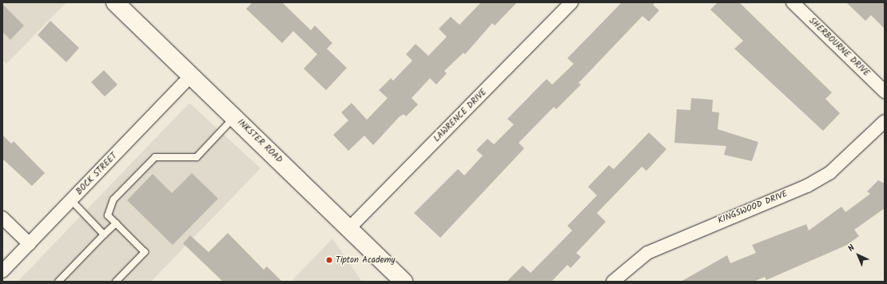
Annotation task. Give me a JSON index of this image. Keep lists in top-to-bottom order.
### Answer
{
  "streets": {
    "main road": ["INKSTER ROAD"],
    "street": [
      "SHERBOURNE DRIVE",
      "LAWRENCE DRIVE",
      "BOCK STREET",
      "KINGSWOOD DRIVE"
    ]
  },
  "crossings": [
    ["LAWRENCE DRIVE", "INKSTER ROAD"],
    ["INKSTER ROAD", "BOCK STREET"]
  ],
  "places": ["Tipton Academy"],
  "north": "top left"
}
